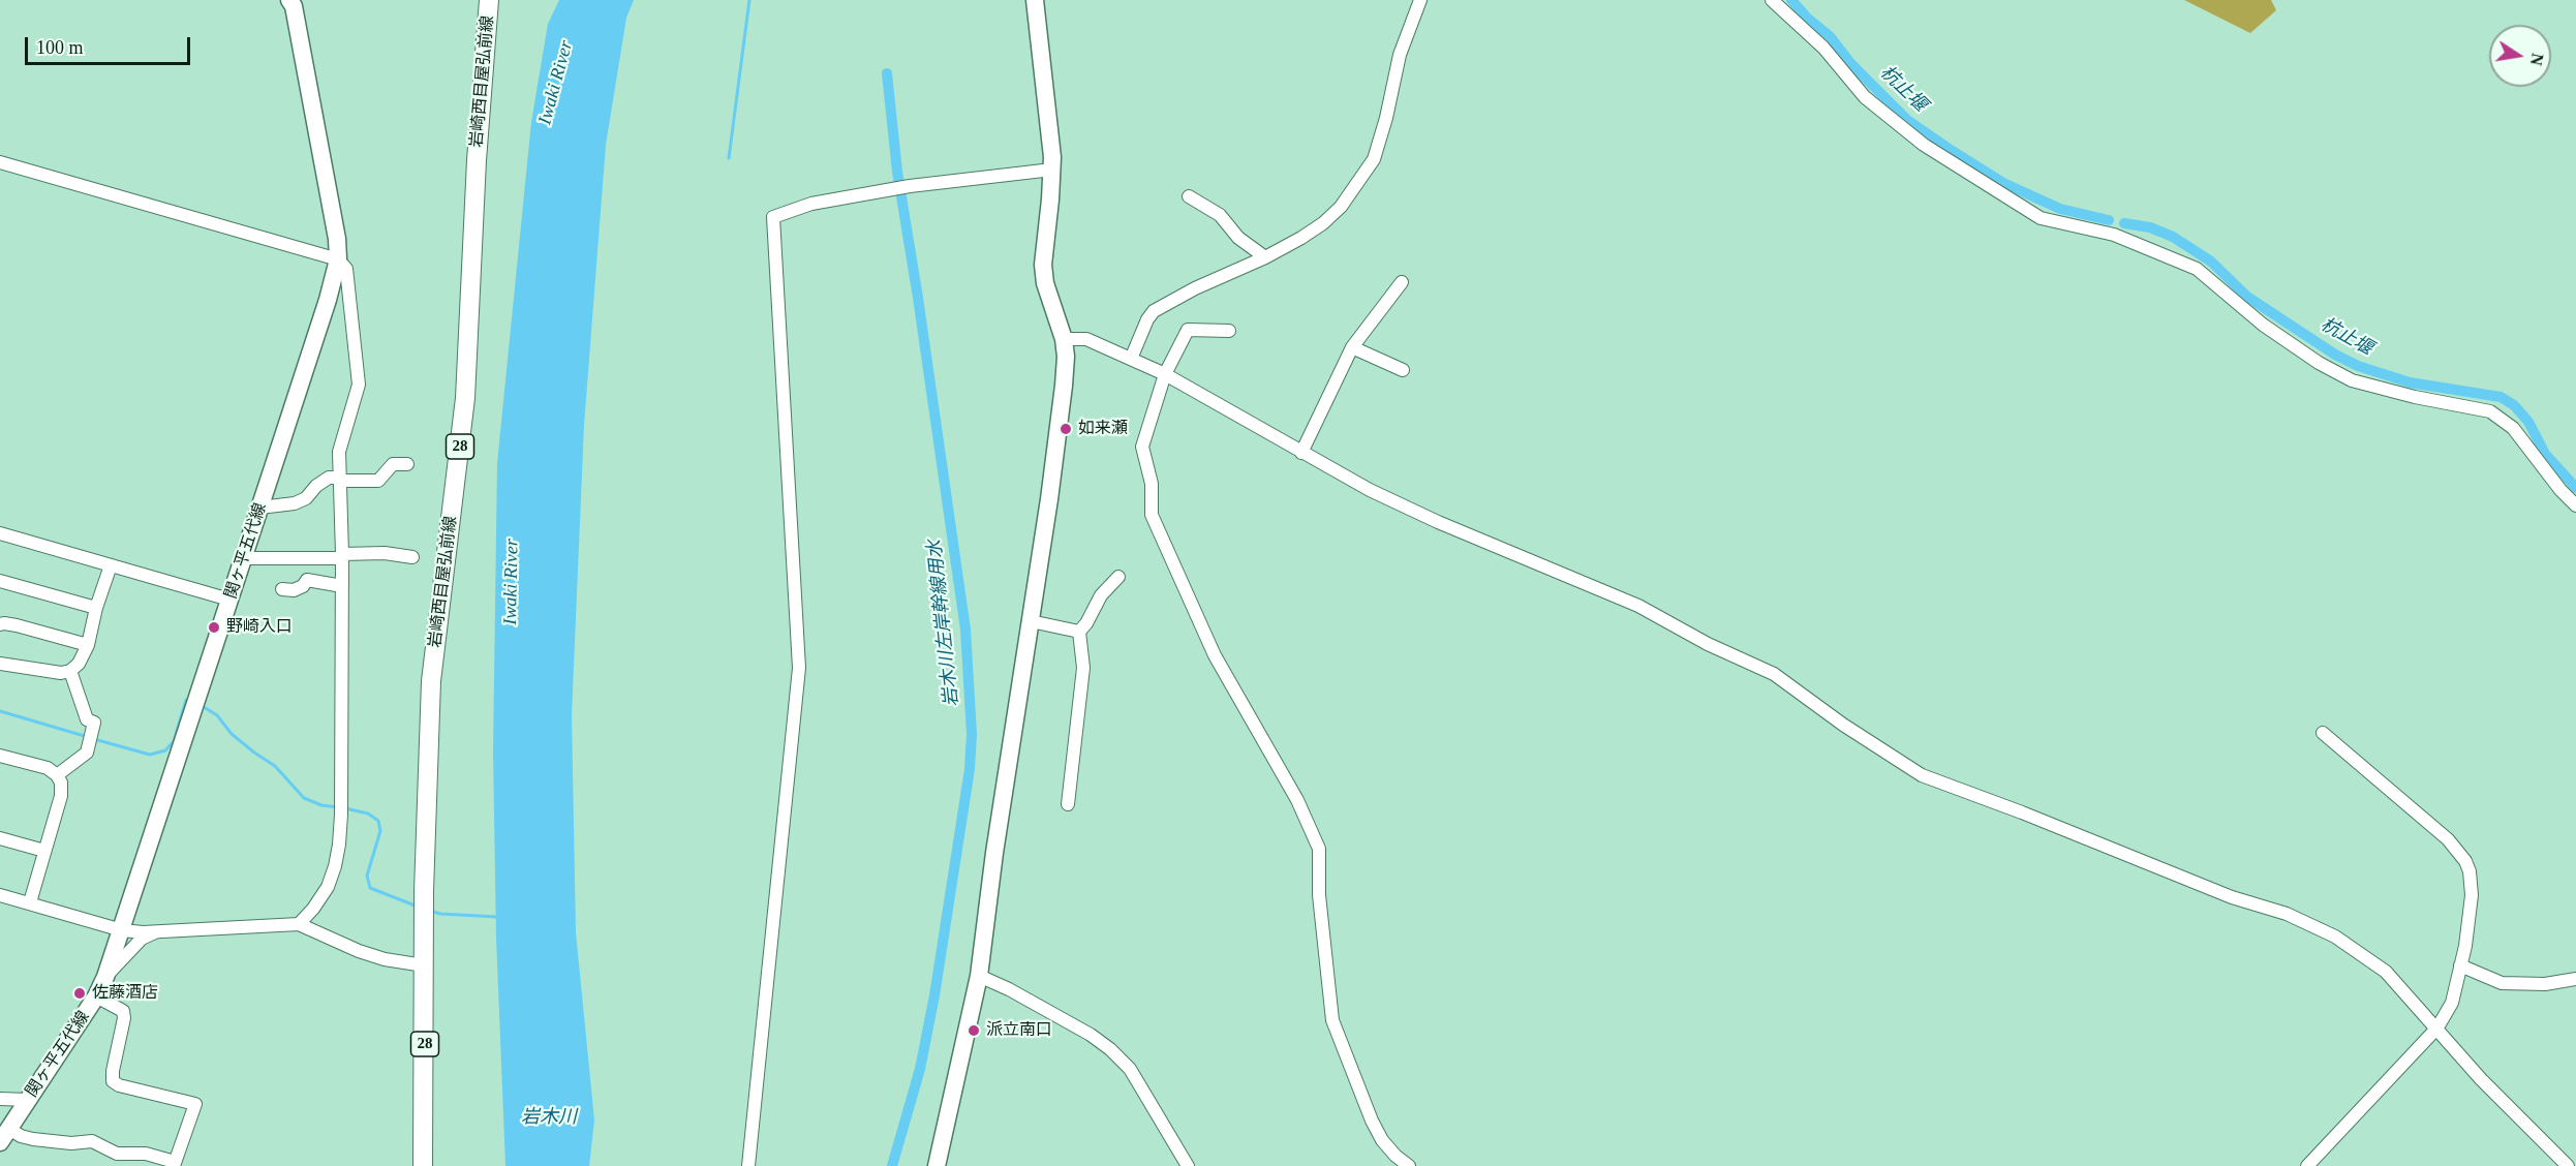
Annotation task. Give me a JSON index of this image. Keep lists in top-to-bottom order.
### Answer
{
  "streets": {
    "main road": ["岩崎西目屋弘前線", "28", "関ヶ平五代線"]
  },
  "water": [
    "Iwaki River",
    "杭止堰",
    "岩木川左岸幹線用水",
    "岩木川"
  ],
  "places": [
    "如来瀬",
    "野崎入口",
    "佐藤酒店",
    "派立南口"
  ],
  "scale_bar": "100 m",
  "north": "right"
}
